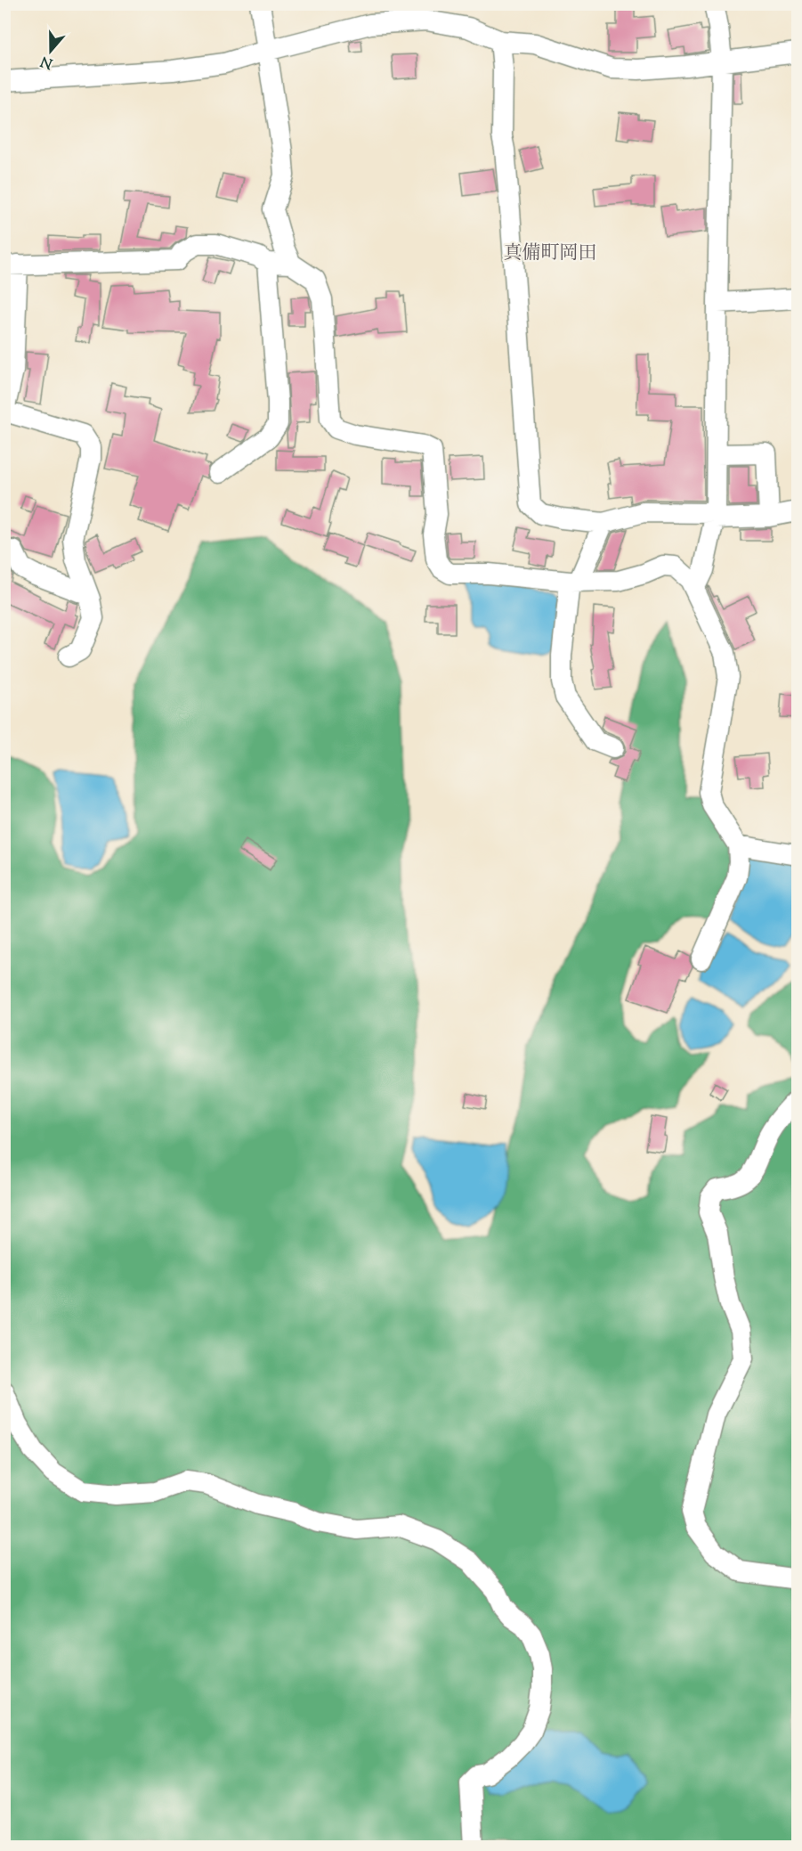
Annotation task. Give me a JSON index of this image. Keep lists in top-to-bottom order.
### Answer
{
  "districts": ["真備町岡田"],
  "north": "bottom"
}
